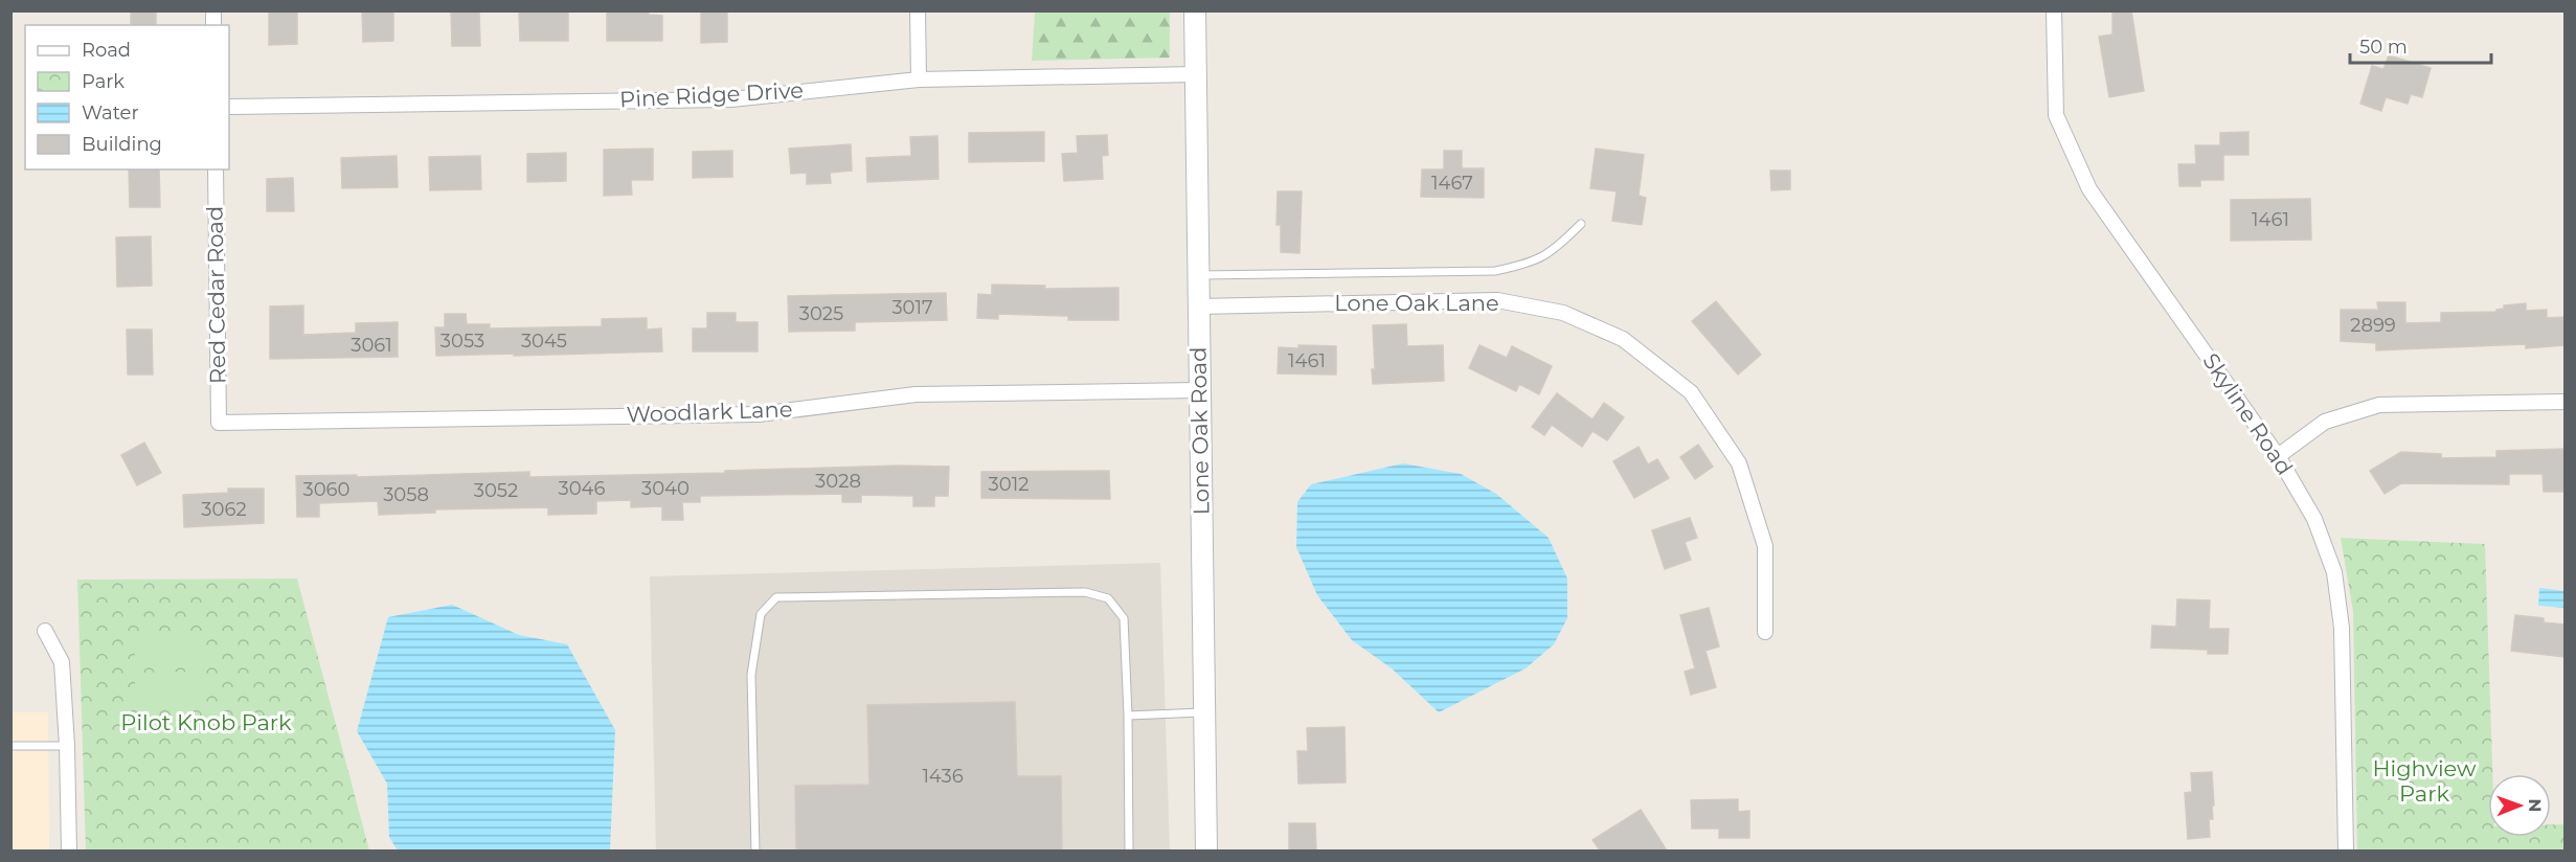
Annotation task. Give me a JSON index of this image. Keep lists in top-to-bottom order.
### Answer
{
  "streets": {
    "main road": ["Lone Oak Road"],
    "street": [
      "Pine Ridge Drive",
      "Red Cedar Road",
      "Lone Oak Lane",
      "Woodlark Lane",
      "Skyline Road"
    ]
  },
  "crossings": [
    ["Pine Ridge Drive", "Lone Oak Road"],
    ["Red Cedar Road", "Woodlark Lane"],
    ["Lone Oak Lane", "Lone Oak Road"],
    ["Woodlark Lane", "Lone Oak Road"]
  ],
  "parks": ["Pilot Knob Park", "Highview Park"],
  "house_numbers": [
    "1467",
    "1461",
    "3017",
    "3025",
    "2899",
    "3053",
    "3045",
    "3061",
    "1461",
    "3028",
    "3012",
    "3046",
    "3040",
    "3060",
    "3052",
    "3058",
    "3062",
    "1436"
  ],
  "legend": [
    "Road",
    "Park",
    "Water",
    "Building"
  ],
  "scale_bar": "50 m",
  "north": "right"
}
